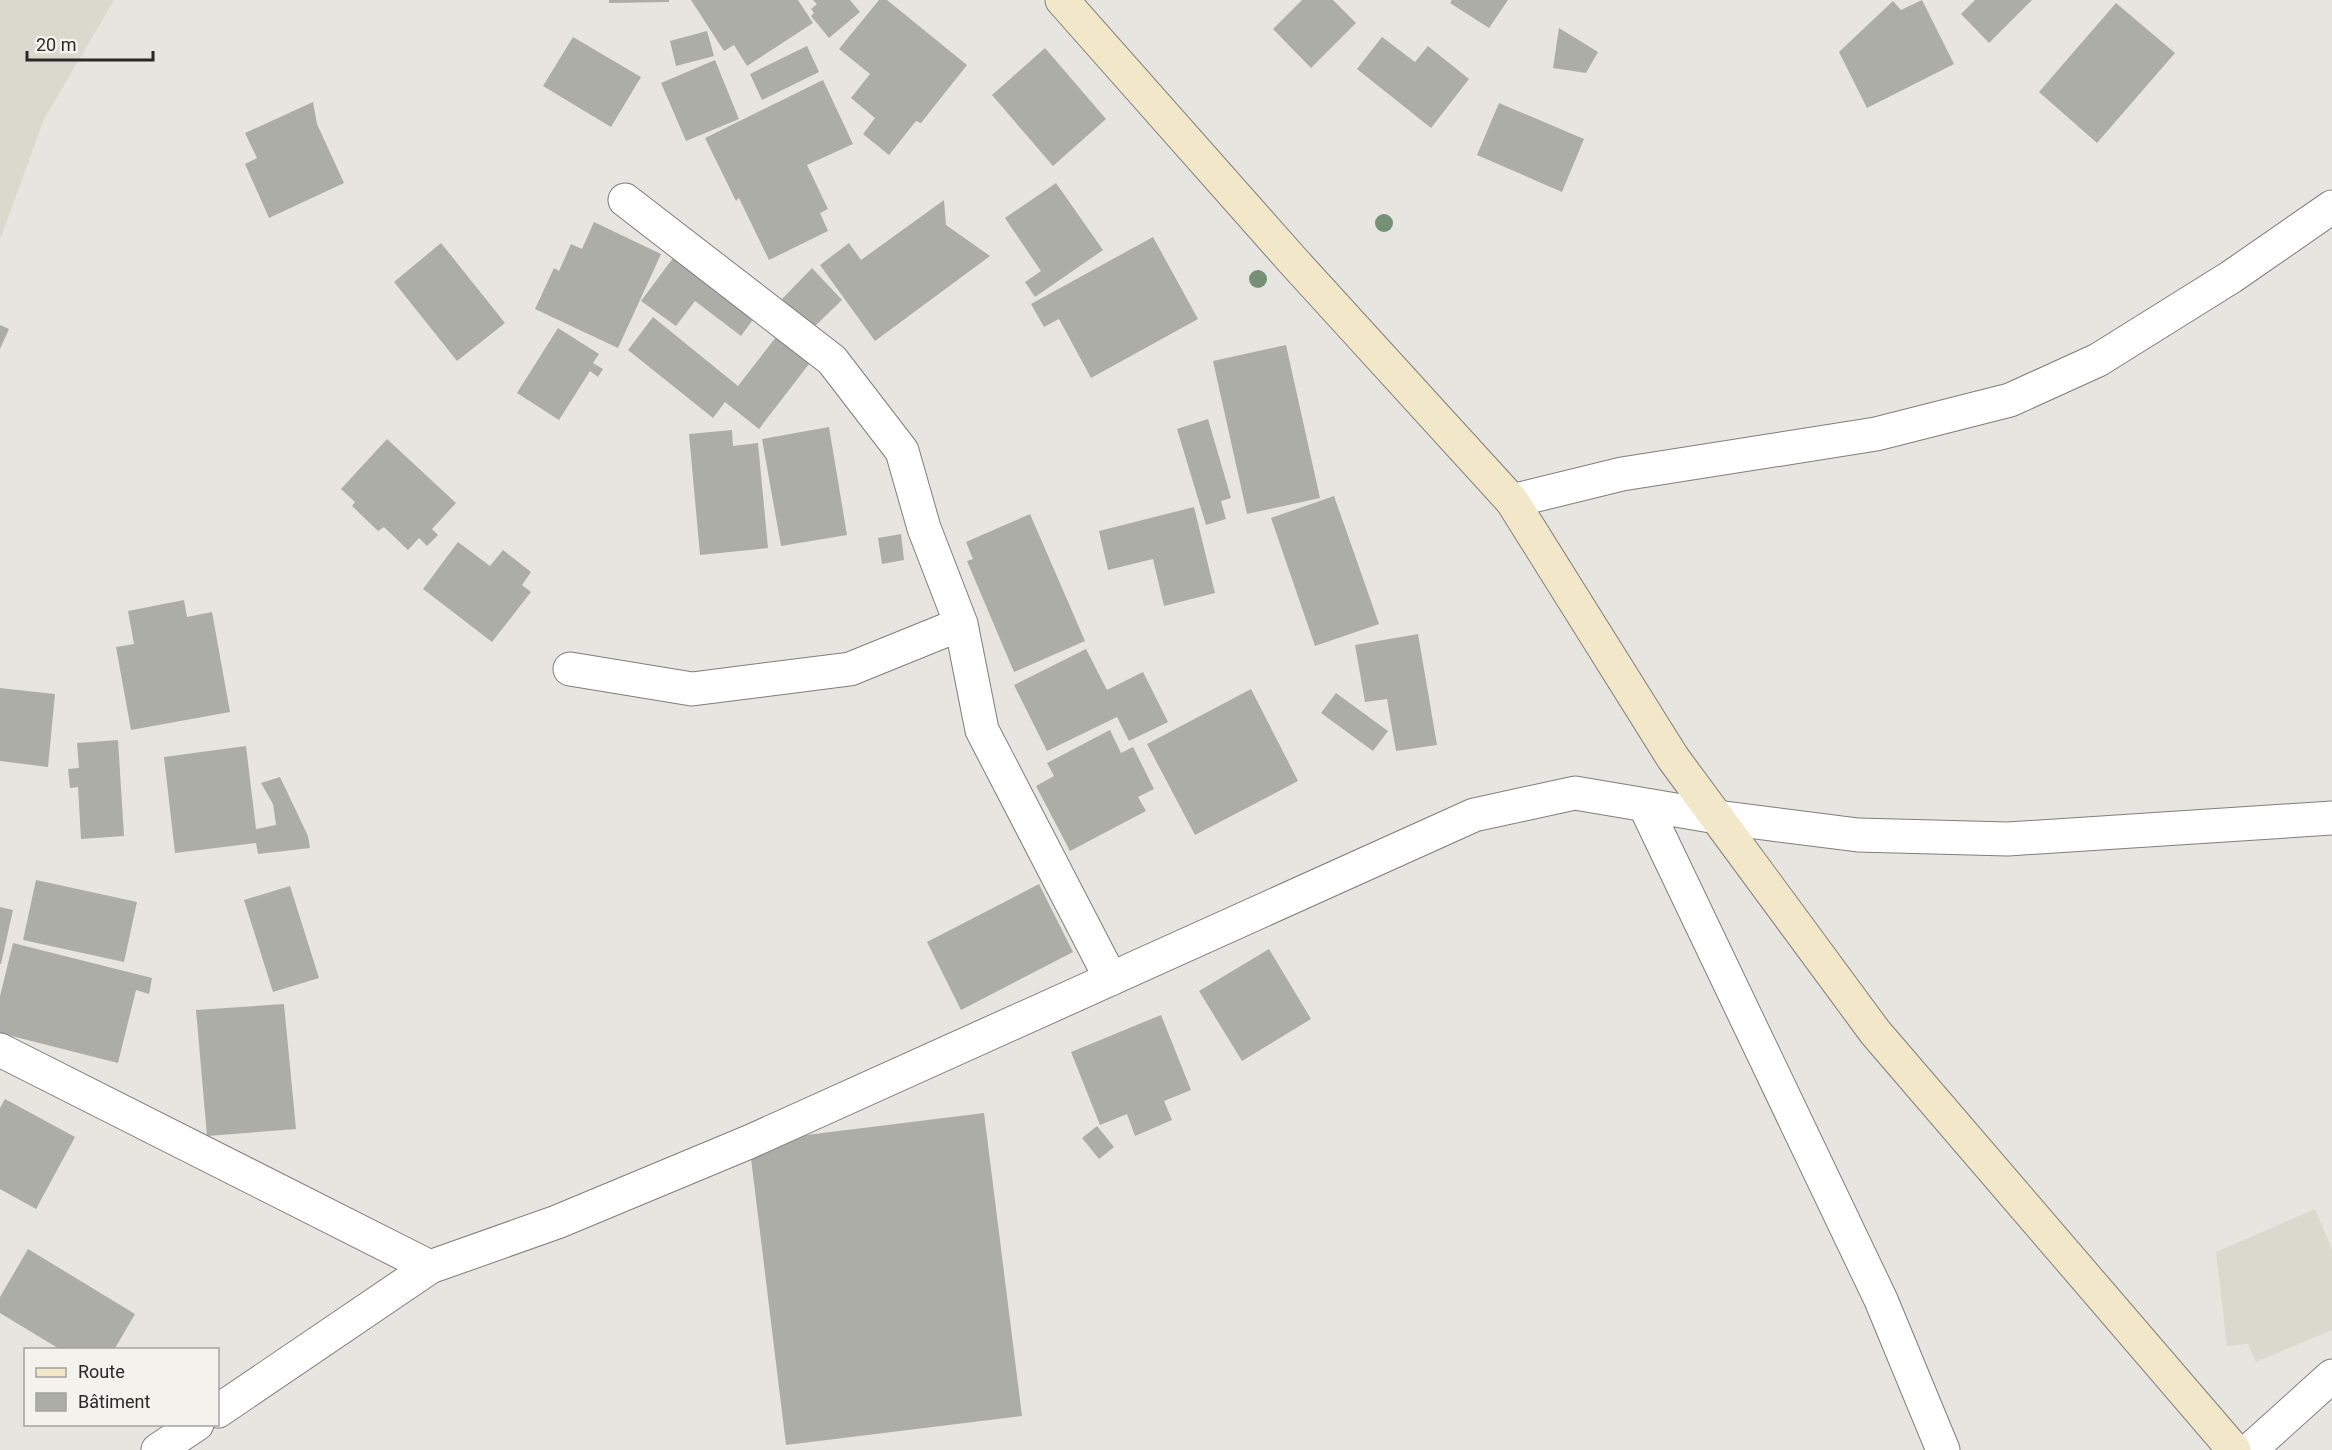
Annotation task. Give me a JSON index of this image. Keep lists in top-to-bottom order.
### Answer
{
  "legend": ["Route", "Bâtiment"],
  "scale_bar": "20 m"
}
